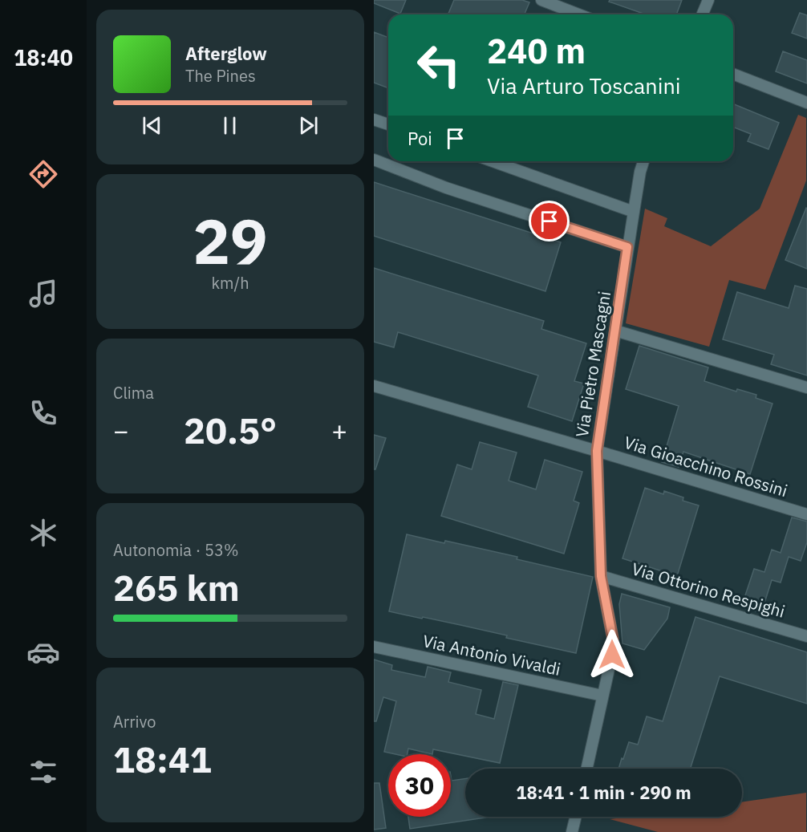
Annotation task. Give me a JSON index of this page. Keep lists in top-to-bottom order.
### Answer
{
  "streets": {
    "street": [
      "Via Pietro Mascagni",
      "Via Gioacchino Rossini",
      "Via Ottorino Respighi",
      "Via Antonio Vivaldi"
    ]
  },
  "crossings": [
    ["Via Pietro Mascagni", "Via Gioacchino Rossini"],
    ["Via Pietro Mascagni", "Via Ottorino Respighi"],
    ["Via Pietro Mascagni", "Via Antonio Vivaldi"]
  ],
  "page": {
    "tabs": "18:40",
    "turn": ["240 m", "Via Arturo Toscanini"],
    "song": ["Afterglow", "The Pines"],
    "then": "Poi",
    "tile": [
      ["29", "km/h"],
      "Clima",
      ["Autonomia · 53%", "265 km"],
      ["Arrivo", "18:41"]
    ],
    "heat": ["−", "20.5°", "+"],
    "limit": "30",
    "trip": "18:41 · 1 min · 290 m"
  }
}
